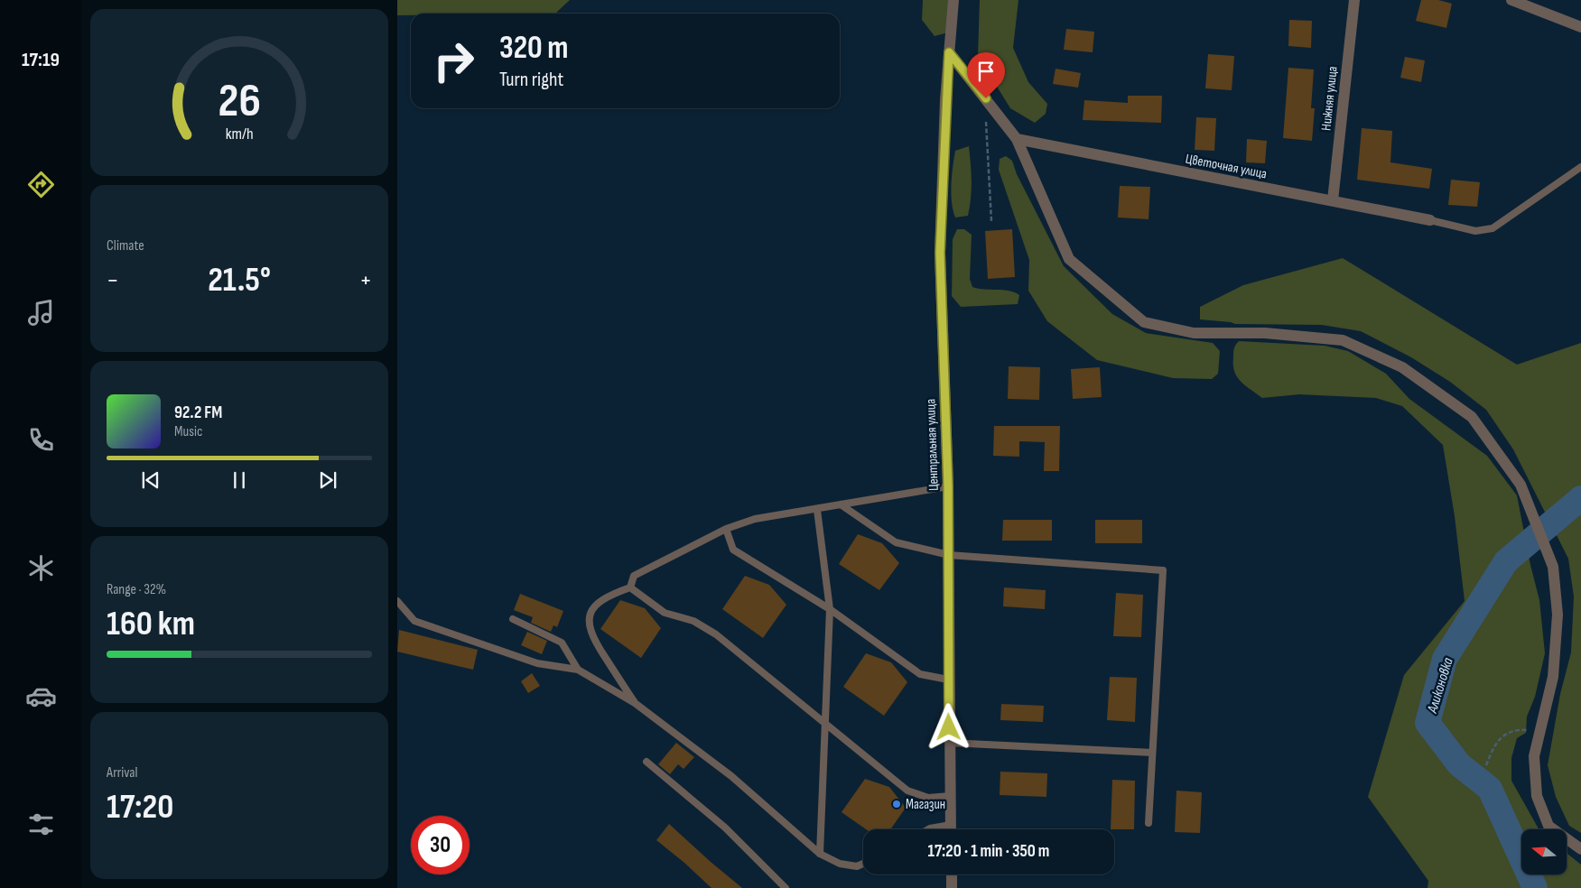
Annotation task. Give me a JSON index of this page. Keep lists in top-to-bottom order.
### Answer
{
  "streets": {
    "street": ["Нижняя улица", "Цветочная улица", "Центральная улица"]
  },
  "crossings": [
    ["Нижняя улица", "Цветочная улица"]
  ],
  "water": ["Аликоновка"],
  "places": ["Магазин"],
  "north": "left",
  "page": {
    "tabs": "17:19",
    "turn": ["320 m", "Turn right"],
    "tile": [
      "Climate",
      ["Range · 32%", "160 km"],
      ["Arrival", "17:20"]
    ],
    "heat": ["−", "21.5°", "+"],
    "song": ["92.2 FM", "Music"],
    "limit": "30",
    "trip": "17:20 · 1 min · 350 m",
    "gauge": ["26", "km/h"]
  }
}
